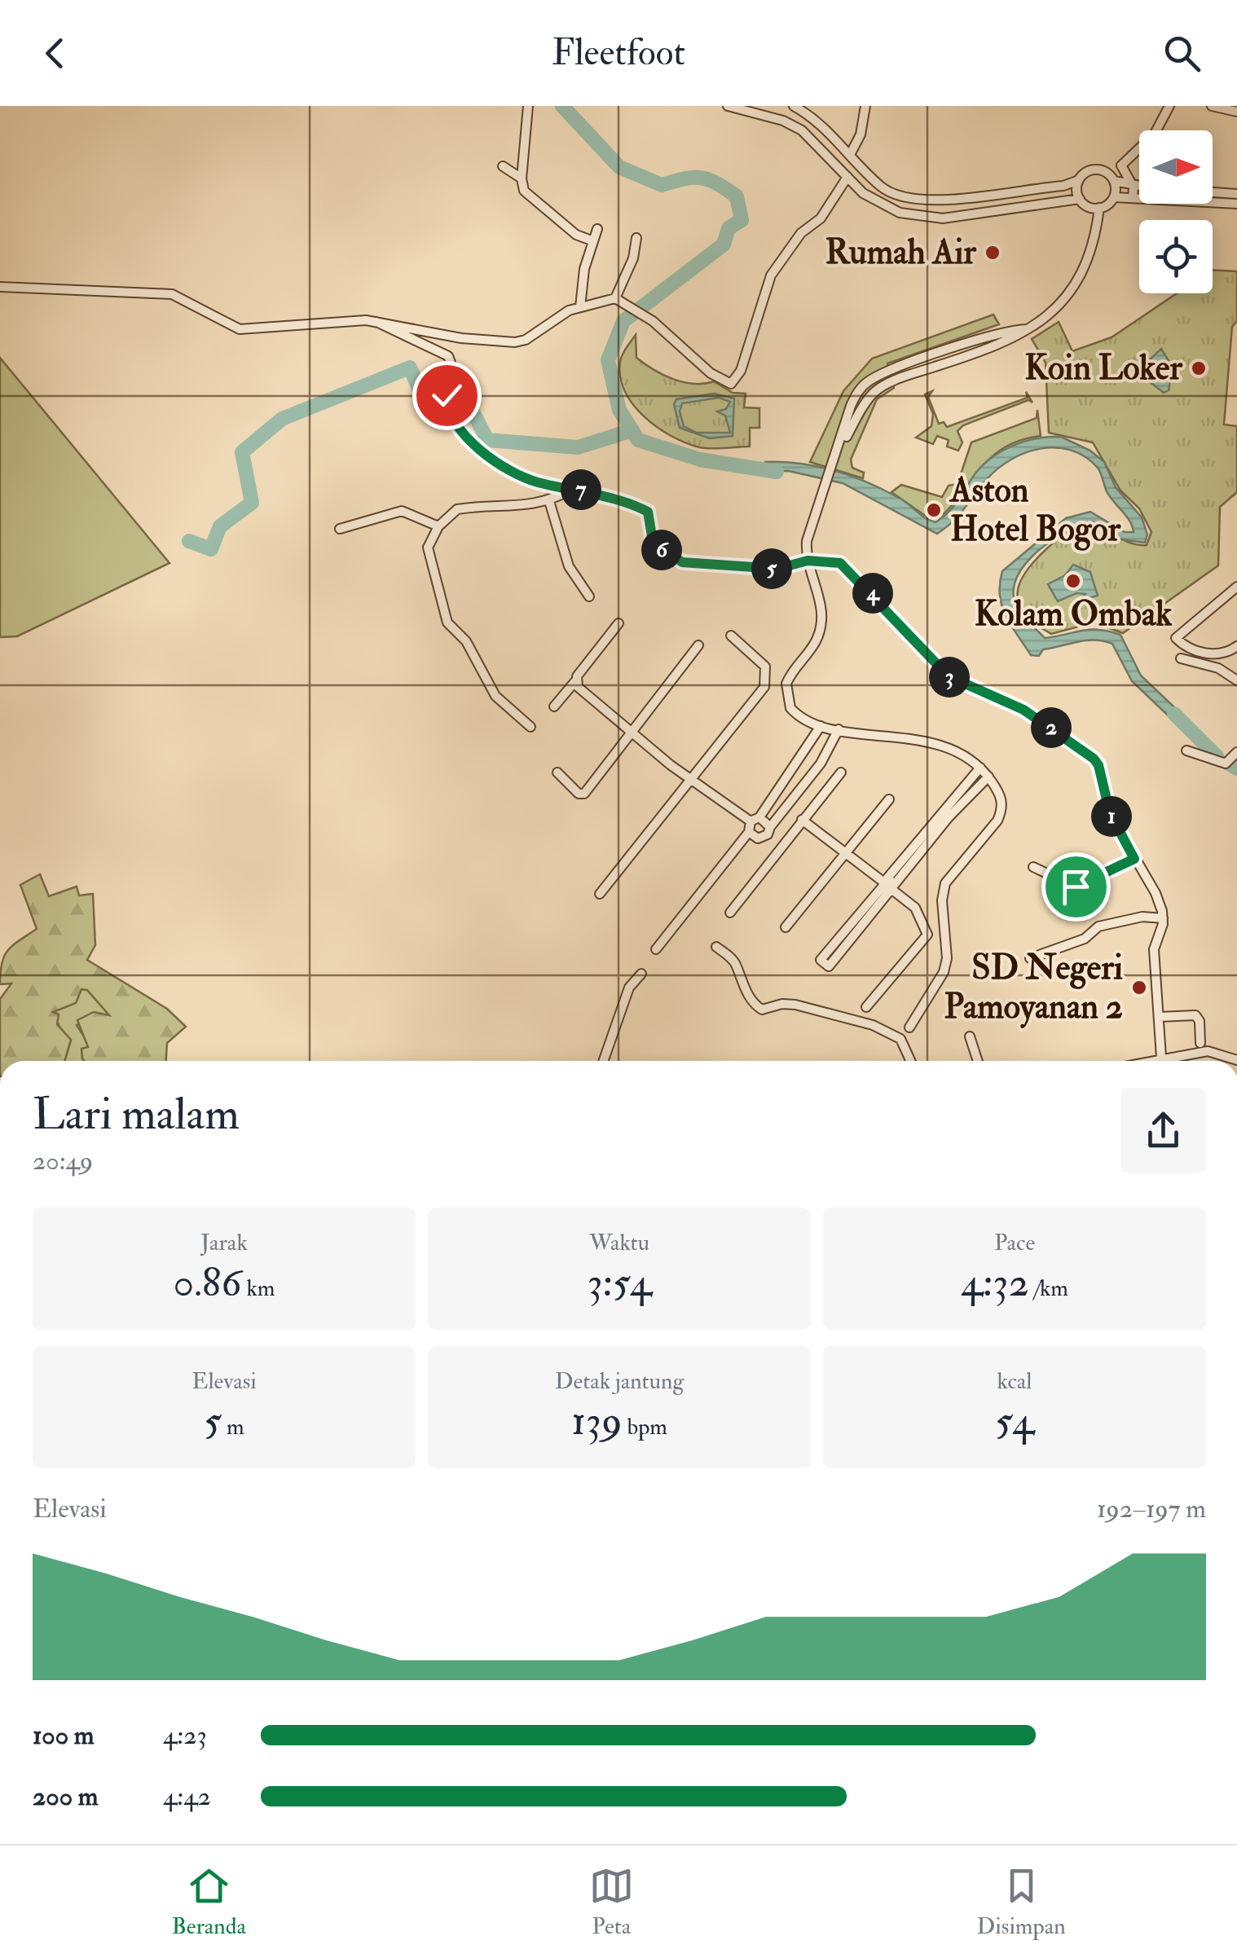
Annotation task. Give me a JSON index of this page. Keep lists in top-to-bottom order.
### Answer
{
  "places": [
    "Rumah Air",
    "Koin Loker",
    "Aston Hotel Bogor",
    "Kolam Ombak",
    "SD Negeri Pamoyanan 2"
  ],
  "north": "right",
  "page": {
    "header": "Fleetfoot",
    "pins": [
      "7",
      "6",
      "5",
      "4",
      "3",
      "2",
      "1"
    ],
    "heading": ["Lari malam", "20:49"],
    "stats": [
      ["Jarak", "0.86 km"],
      ["Waktu", "3:54"],
      ["Pace", "4:32 /km"],
      ["Elevasi", "5 m"],
      ["Detak jantung", "139 bpm"],
      ["kcal", "54"]
    ],
    "chart": ["Elevasi", "192–197 m"],
    "list": [
      {
        "name": "100 m",
        "note": "4:23"
      },
      {
        "name": "200 m",
        "note": "4:42"
      }
    ],
    "tabs": ["Beranda", "Peta", "Disimpan"]
  }
}
